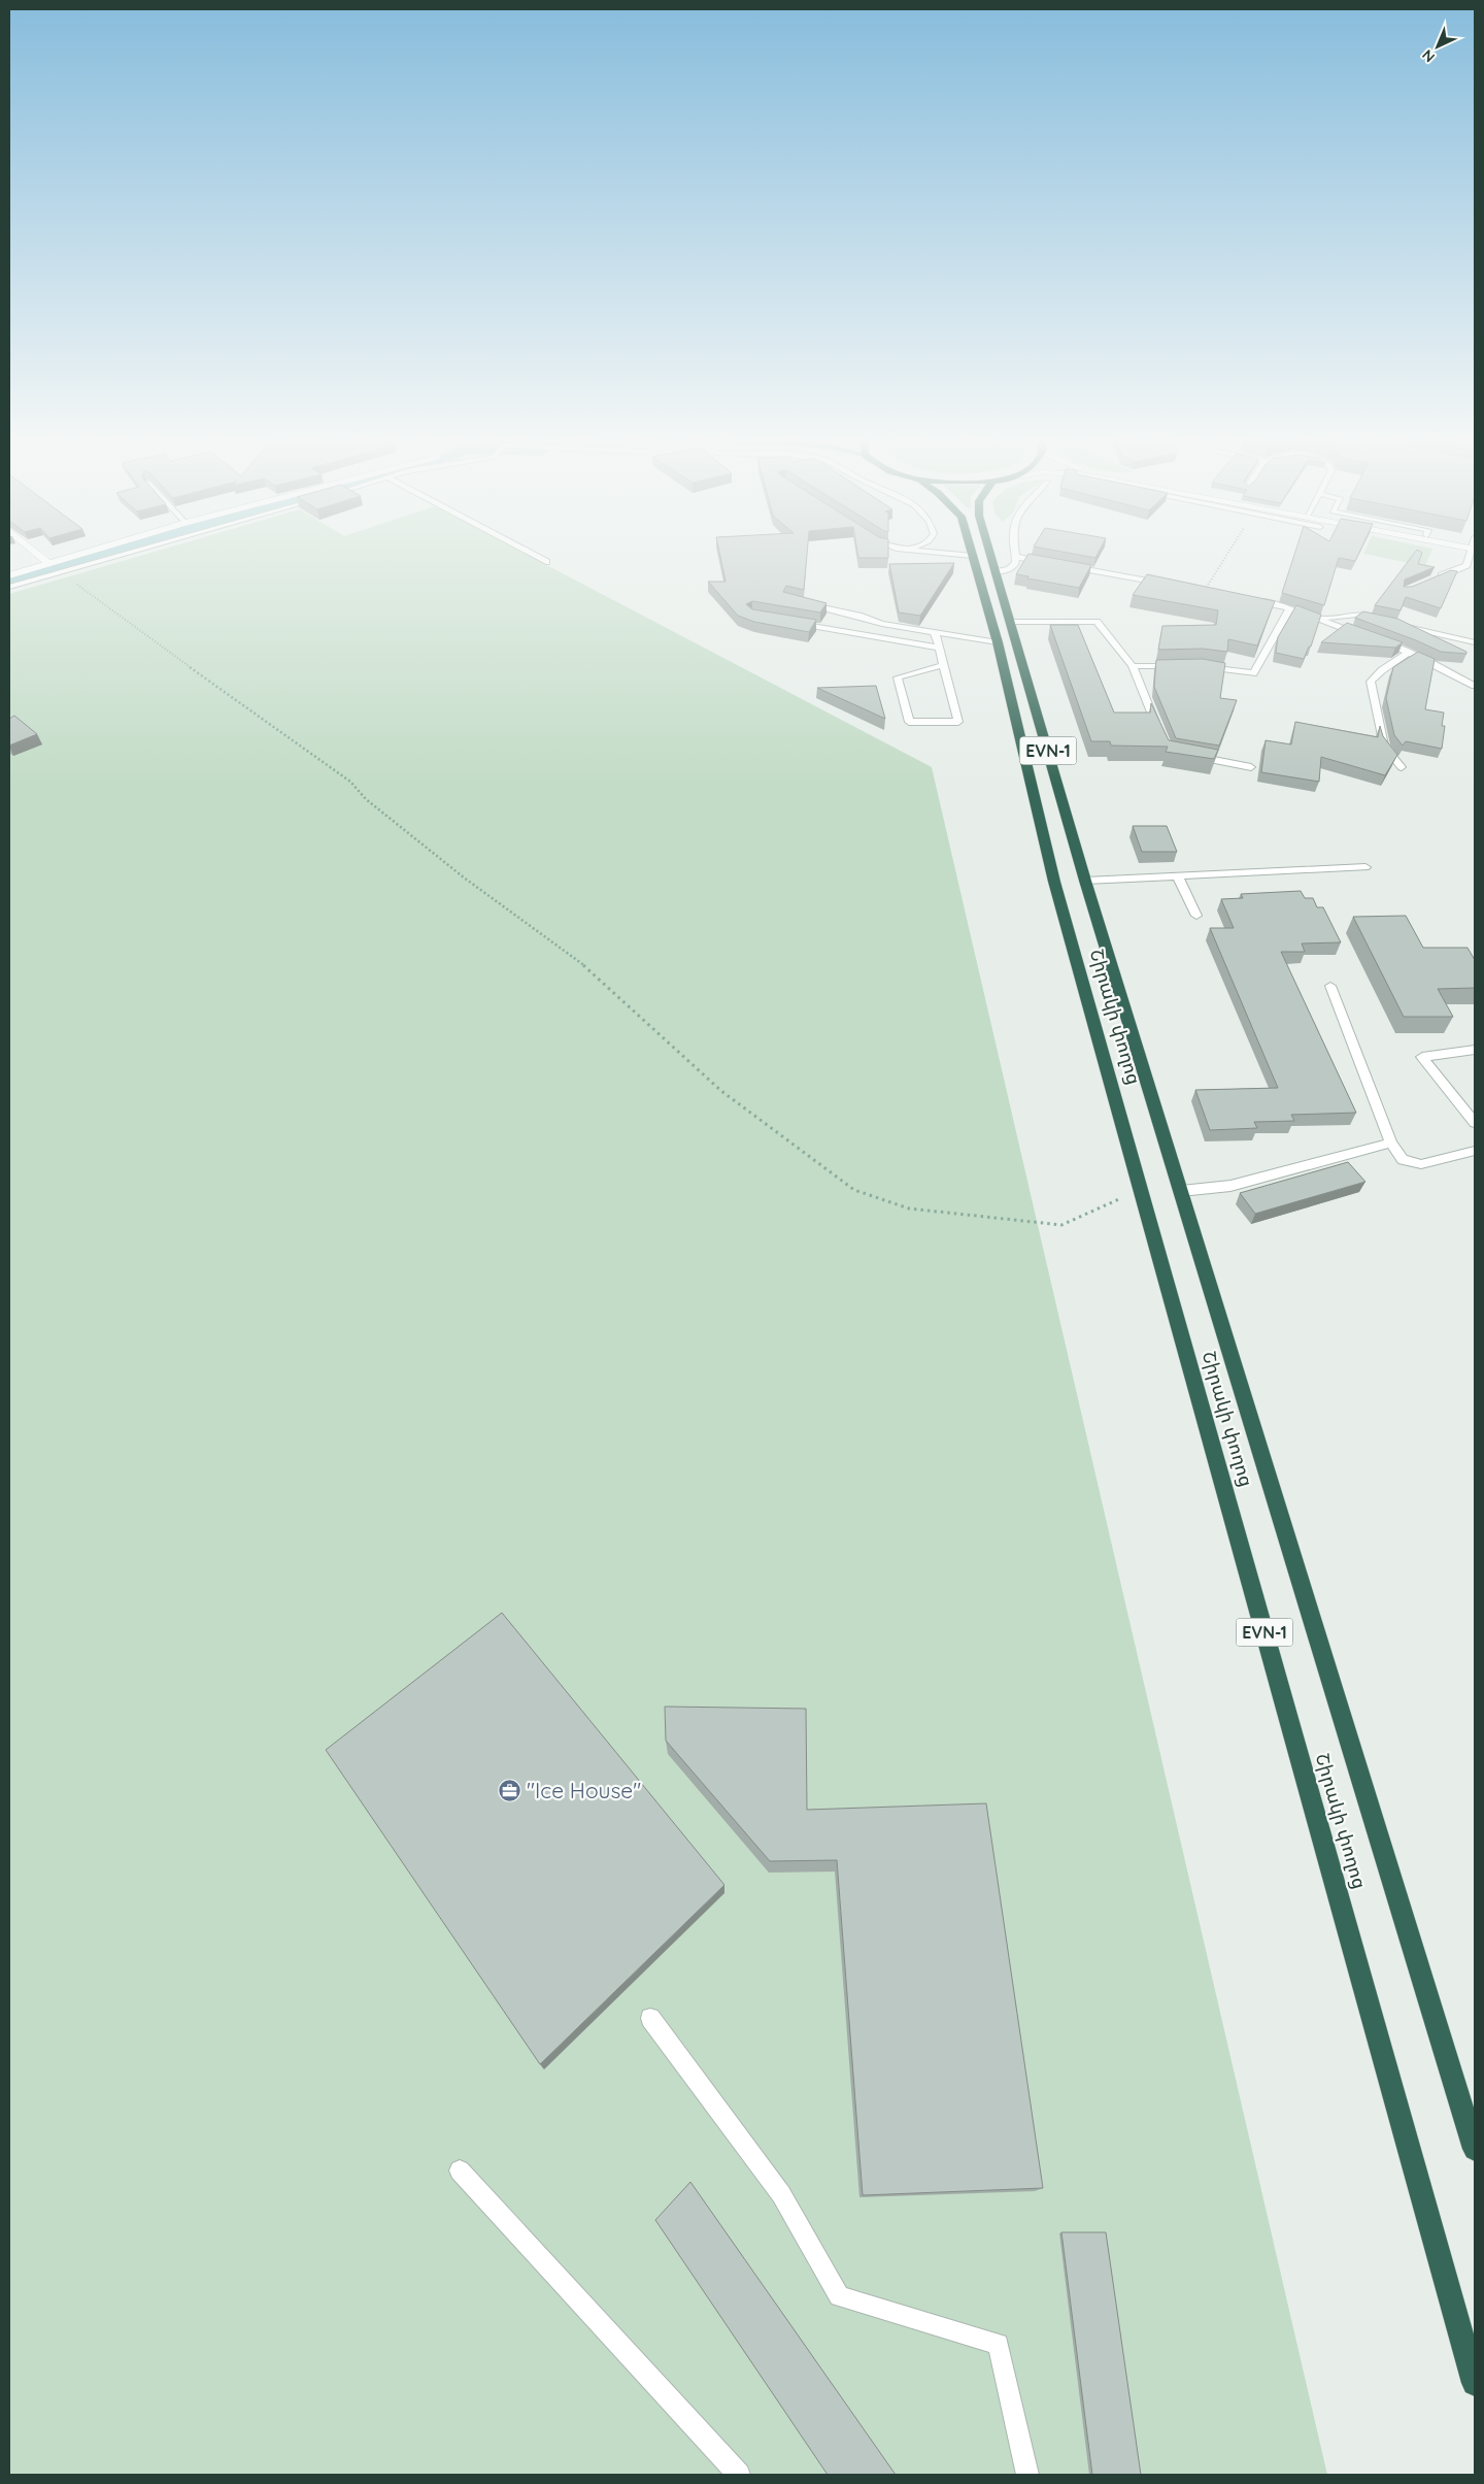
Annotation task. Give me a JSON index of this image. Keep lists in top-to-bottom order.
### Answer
{
  "streets": {
    "highway": ["EVN-1", "Շիրակի փողոց"]
  },
  "places": {
    "office": ["\"Ice House\""]
  },
  "north": "bottom left"
}
